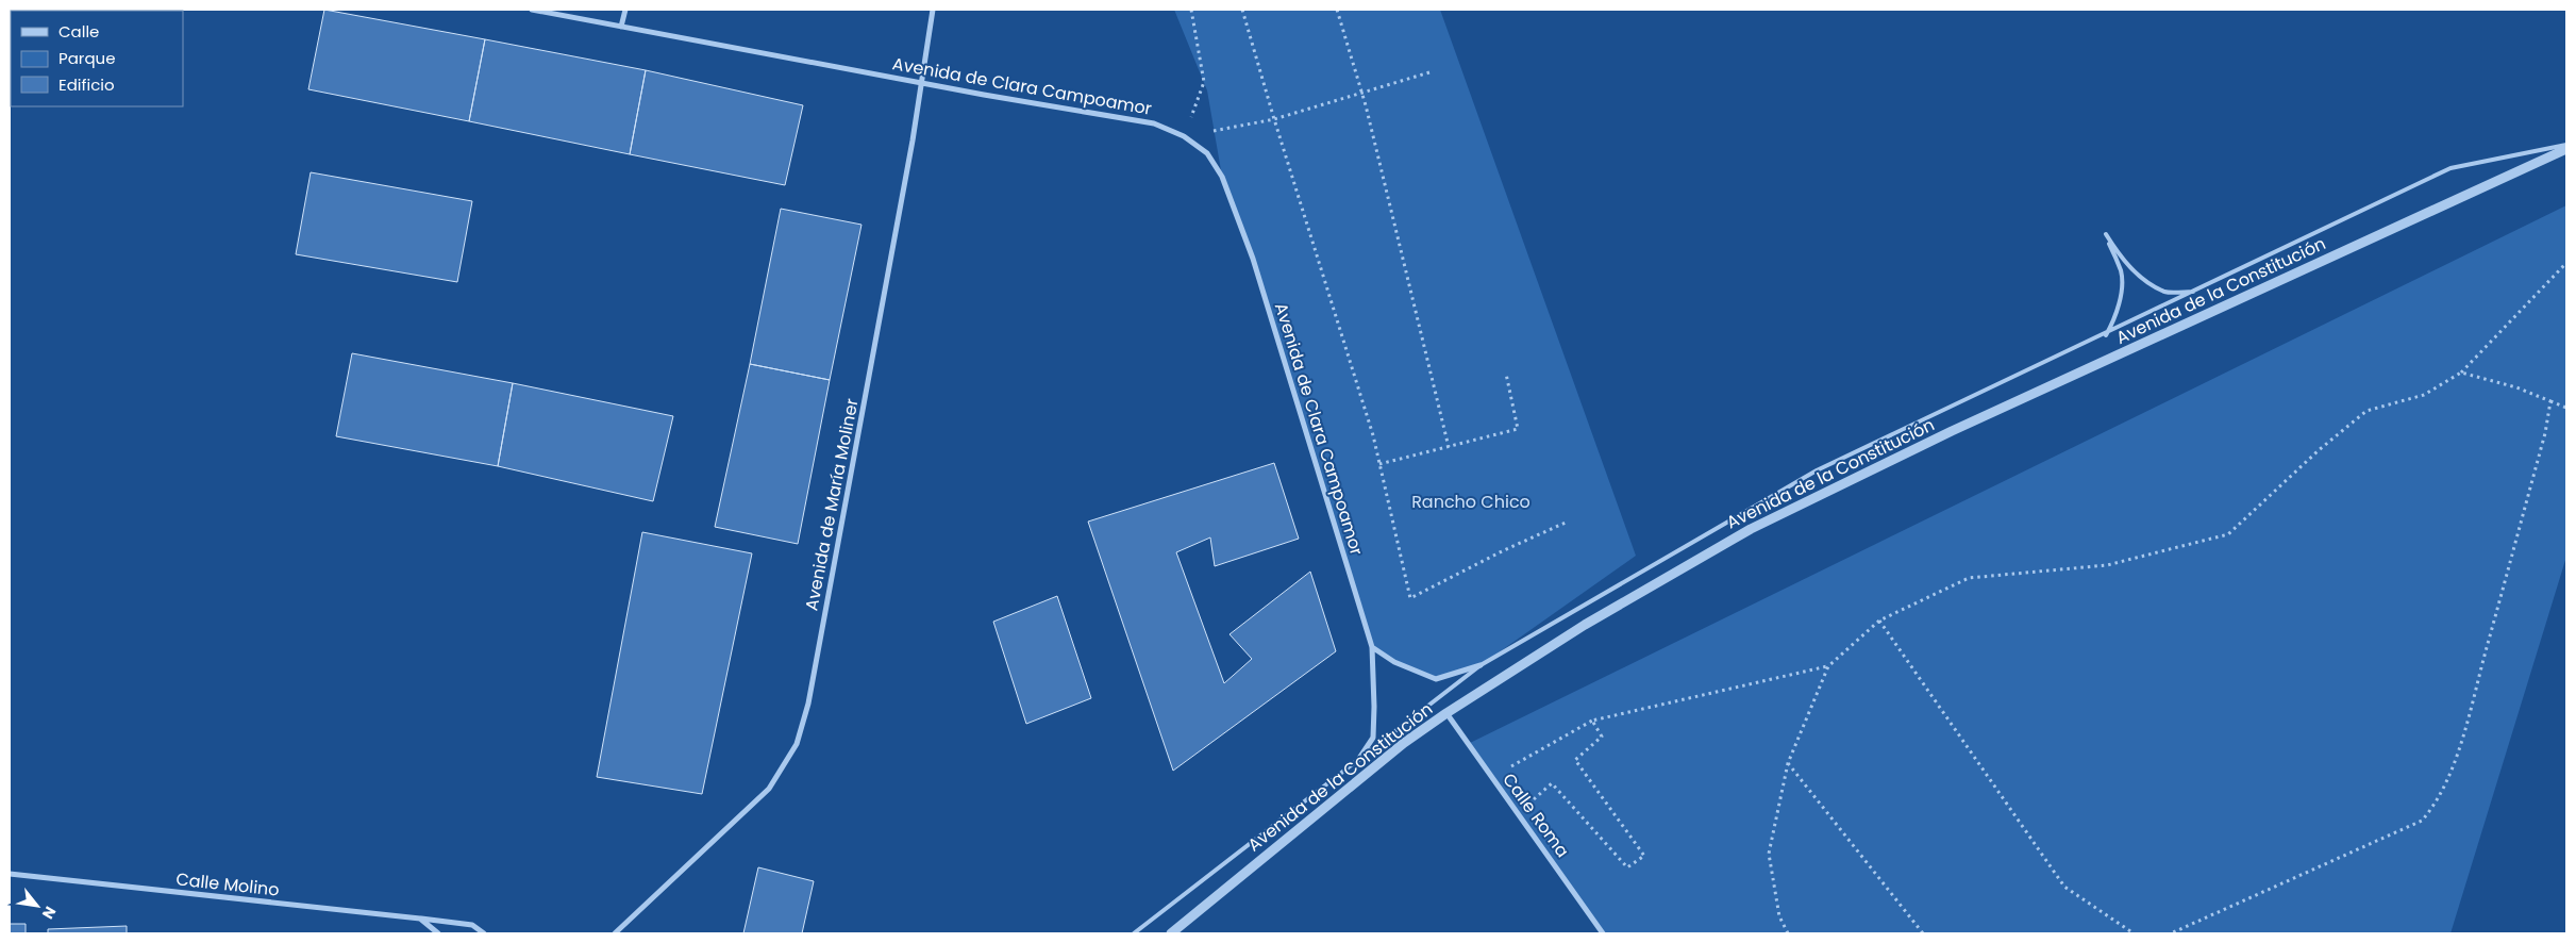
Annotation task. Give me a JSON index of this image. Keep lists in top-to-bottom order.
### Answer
{
  "streets": {
    "street": [
      "Avenida de Clara Campoamor",
      "Avenida de la Constitución",
      "Avenida de María Moliner",
      "Calle Roma",
      "Calle Molino"
    ]
  },
  "crossings": [
    ["Avenida de Clara Campoamor", "Avenida de María Moliner"],
    ["Avenida de la Constitución", "Calle Roma"]
  ],
  "parks": ["Rancho Chico"],
  "legend": ["Calle", "Parque", "Edificio"],
  "north": "bottom right"
}
